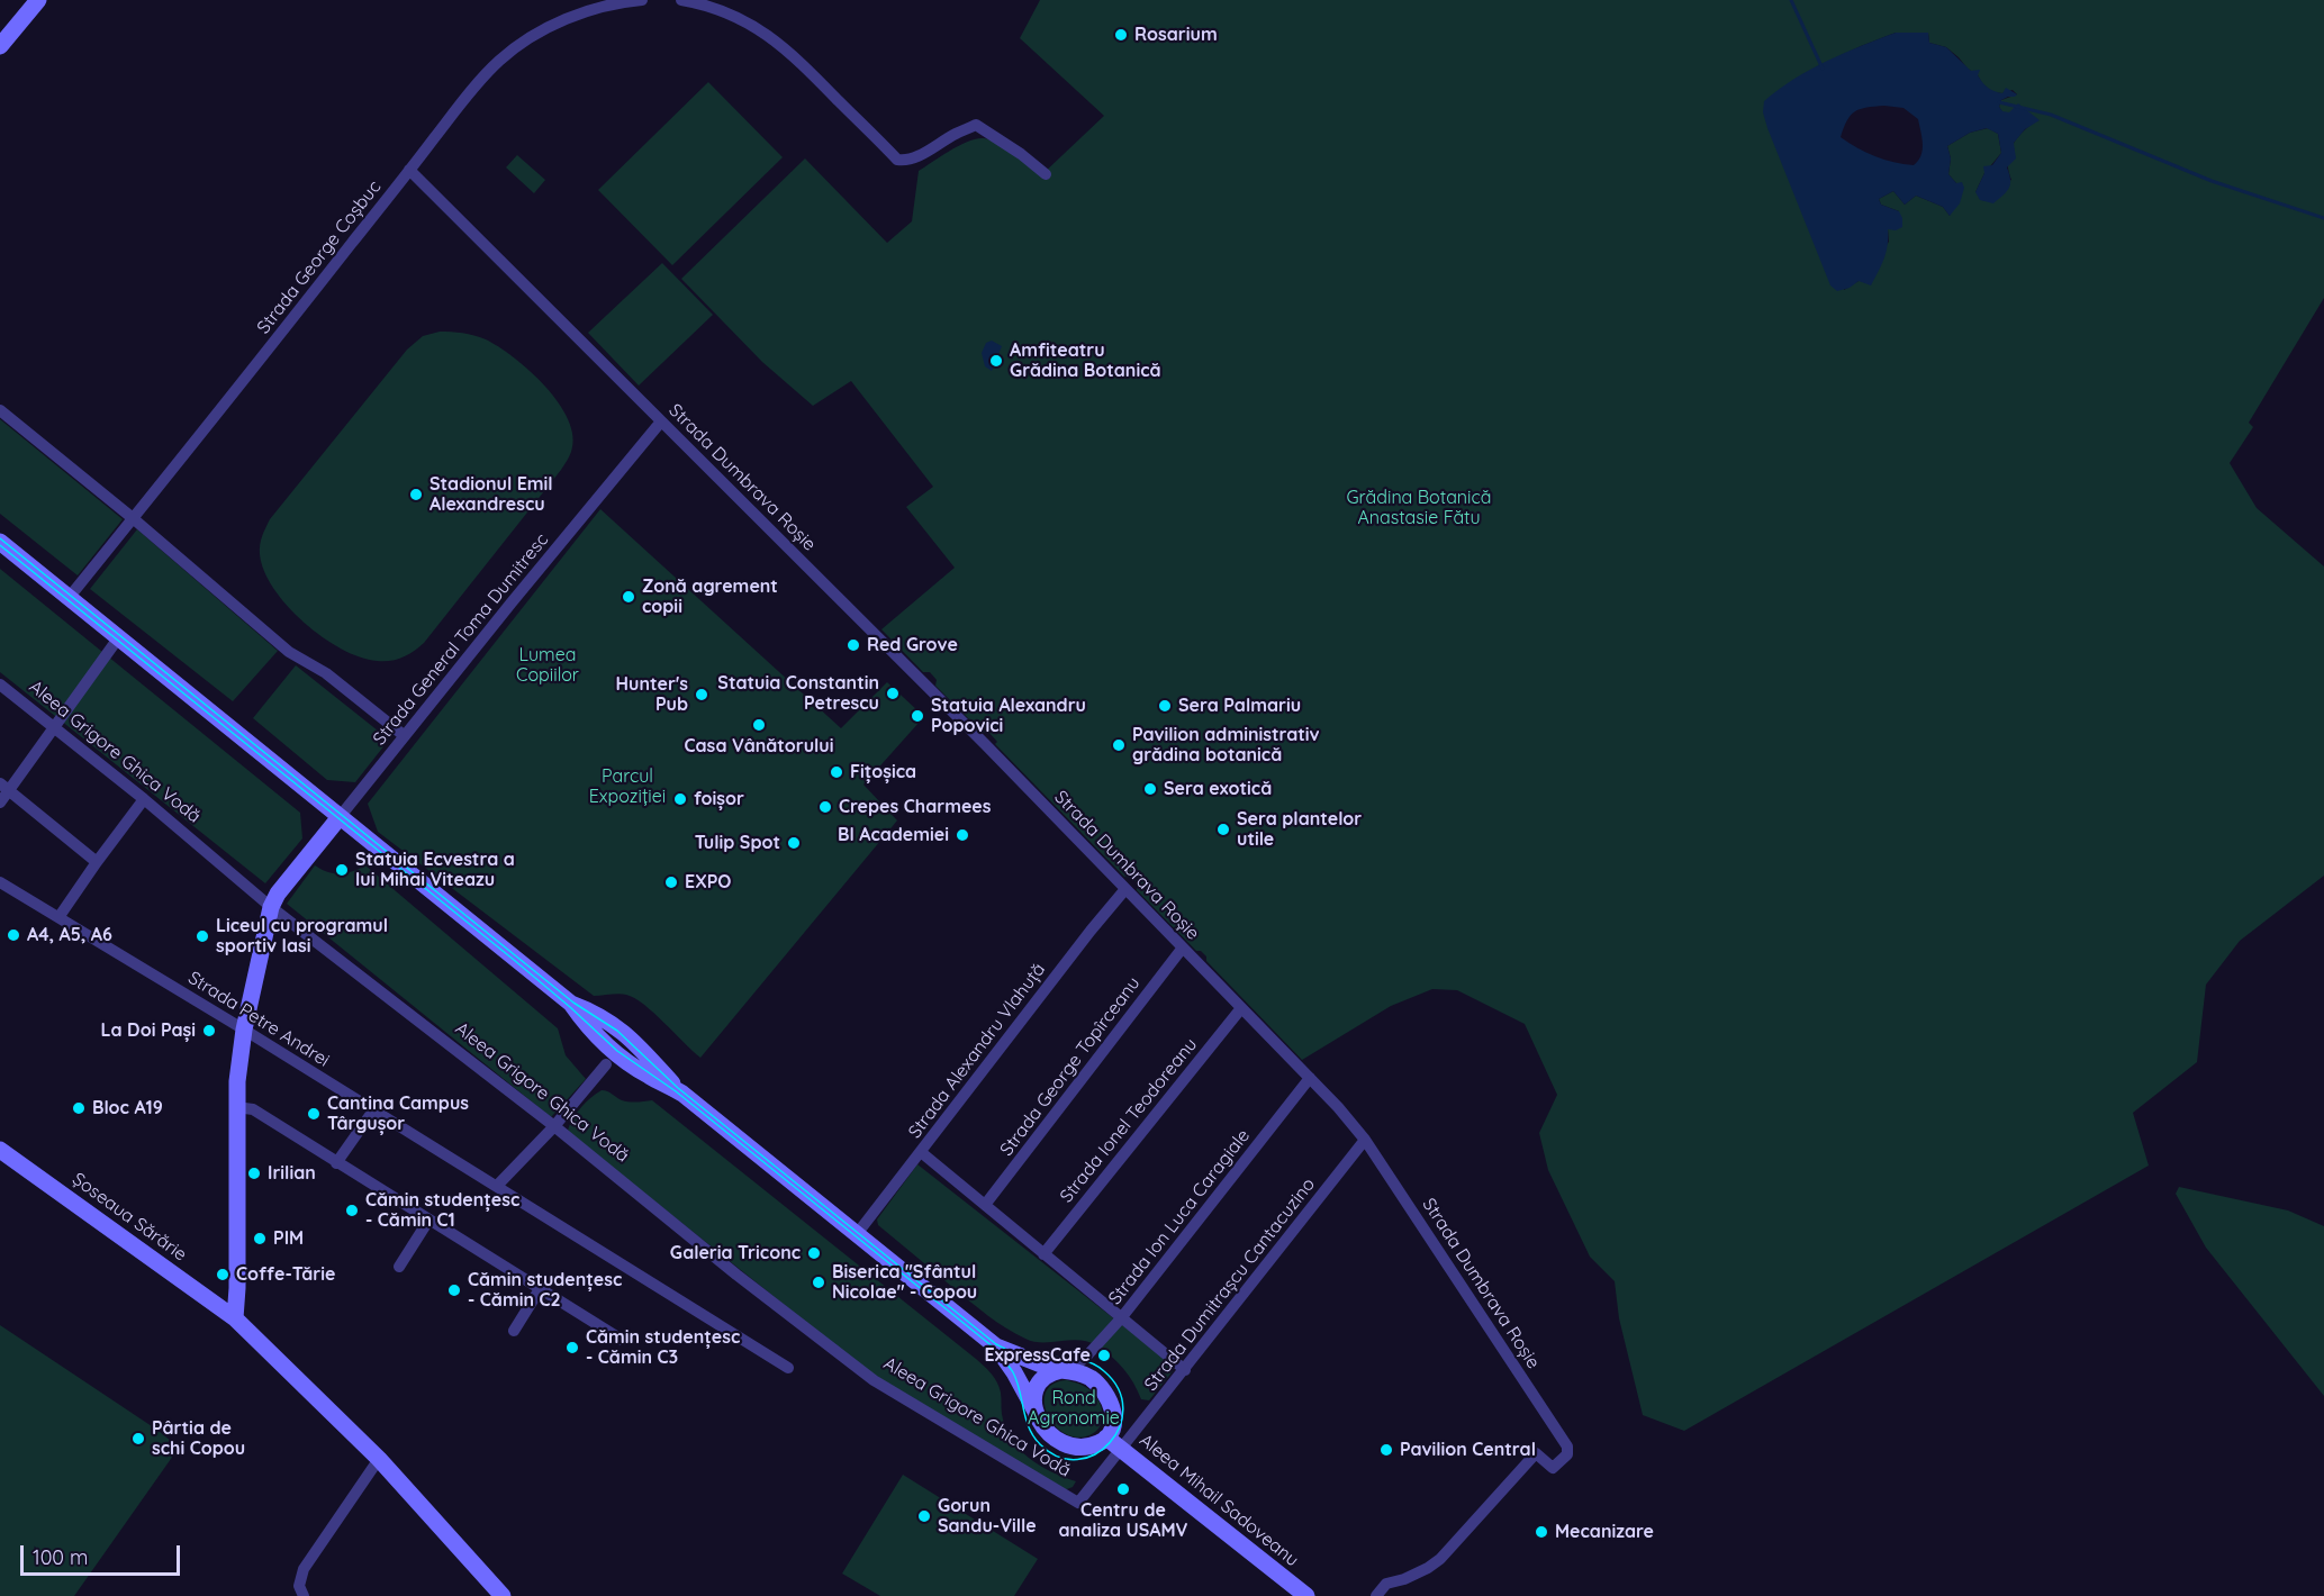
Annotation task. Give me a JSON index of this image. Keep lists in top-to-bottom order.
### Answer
{
  "streets": {
    "main road": ["Aleea Grigore Ghica Vodă", "Șoseaua Sărărie", "Aleea Mihail Sadoveanu"],
    "street": [
      "Strada George Coșbuc",
      "Strada Dumbrava Roșie",
      "Strada General Toma Dumitresc",
      "Strada Petre Andrei",
      "Strada Alexandru Vlahuță",
      "Strada George Topîrceanu",
      "Strada Ionel Teodoreanu",
      "Strada Ion Luca Caragiale",
      "Strada Dumitrașcu Cantacuzino"
    ]
  },
  "crossings": [
    ["Strada George Coșbuc", "Strada Dumbrava Roșie"],
    ["Strada George Coșbuc", "Aleea Grigore Ghica Vodă"],
    ["Strada Dumbrava Roșie", "Strada General Toma Dumitresc"],
    ["Strada Dumbrava Roșie", "Strada Alexandru Vlahuță"],
    ["Strada Dumbrava Roșie", "Strada George Topîrceanu"],
    ["Strada Dumbrava Roșie", "Strada Ionel Teodoreanu"],
    ["Strada Dumbrava Roșie", "Strada Ion Luca Caragiale"],
    ["Strada Dumbrava Roșie", "Strada Dumitrașcu Cantacuzino"],
    ["Strada General Toma Dumitresc", "Aleea Grigore Ghica Vodă"],
    ["Aleea Grigore Ghica Vodă", "Strada Alexandru Vlahuță"],
    ["Aleea Grigore Ghica Vodă", "Strada Ion Luca Caragiale"],
    ["Aleea Grigore Ghica Vodă", "Strada Dumitrașcu Cantacuzino"],
    ["Aleea Grigore Ghica Vodă", "Aleea Mihail Sadoveanu"],
    ["Strada Ion Luca Caragiale", "Aleea Mihail Sadoveanu"],
    ["Strada Dumitrașcu Cantacuzino", "Aleea Mihail Sadoveanu"]
  ],
  "parks": [
    "Grădina Botanică Anastasie Fătu",
    "Lumea Copiilor",
    "Parcul Expoziției",
    "Rond Agronomie"
  ],
  "places": [
    "Rosarium",
    "Amfiteatru Grădina Botanică",
    "Stadionul Emil Alexandrescu",
    "Zonă agrement copii",
    "Red Grove",
    "Statuia Constantin Petrescu",
    "Hunter's Pub",
    "Sera Palmariu",
    "Statuia Alexandru Popovici",
    "Casa Vânătorului",
    "Pavilion administrativ grădina botanică",
    "Fițoșica",
    "Sera exotică",
    "foișor",
    "Crepes Charmees",
    "Sera plantelor utile",
    "Bl Academiei",
    "Tulip Spot",
    "Statuia Ecvestra a lui Mihai Viteazu",
    "EXPO",
    "A4, A5, A6",
    "Liceul cu programul sportiv Iasi",
    "La Doi Pași",
    "Bloc A19",
    "Cantina Campus Târgușor",
    "Irilian",
    "Cămin studențesc - Cămin C1",
    "PIM",
    "Galeria Triconc",
    "Coffe-Tărie",
    "Biserica \"Sfântul Nicolae\" - Copou",
    "Cămin studențesc - Cămin C2",
    "Cămin studențesc - Cămin C3",
    "ExpressCafe",
    "Pârtia de schi Copou",
    "Pavilion Central",
    "Centru de analiza USAMV",
    "Gorun Sandu-Ville",
    "Mecanizare"
  ],
  "scale_bar": "100 m"
}
